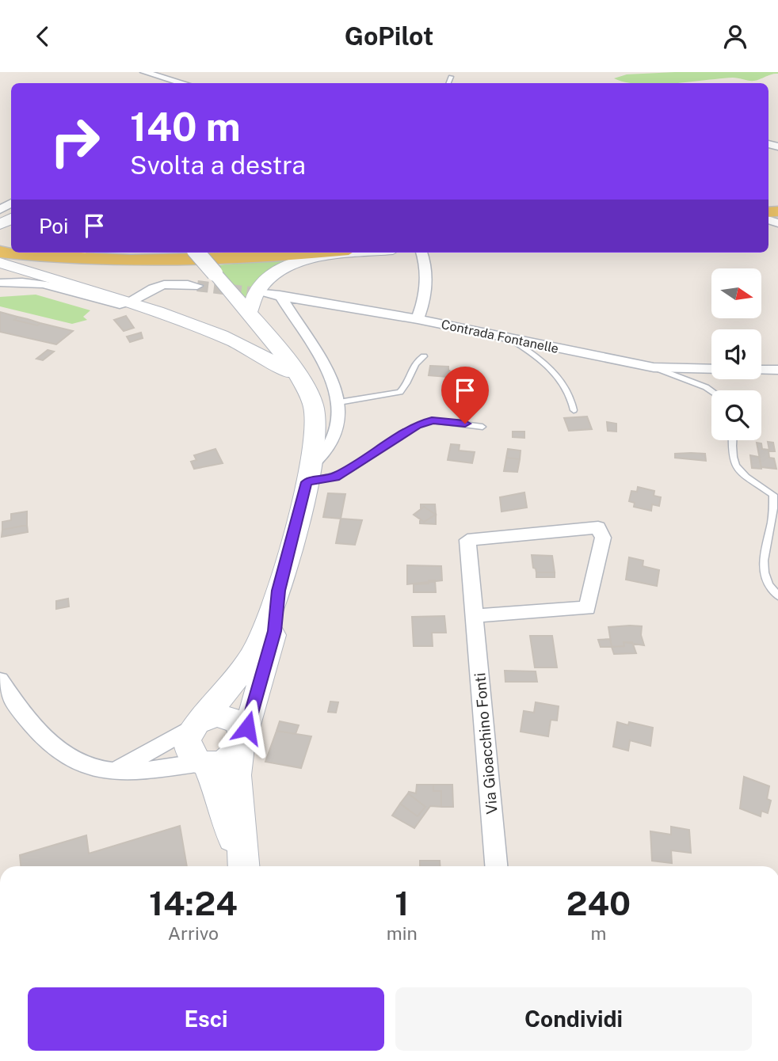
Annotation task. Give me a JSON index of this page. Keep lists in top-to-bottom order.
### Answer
{
  "streets": {
    "street": ["Contrada Fontanelle", "Via Gioacchino Fonti"]
  },
  "north": "right",
  "page": {
    "header": "GoPilot",
    "turn": ["140 m", "Svolta a destra"],
    "then": "Poi",
    "eta": [
      "14:24",
      "Arrivo",
      "1",
      "min",
      "240",
      "m"
    ],
    "buttons": ["Esci", "Condividi"]
  }
}
